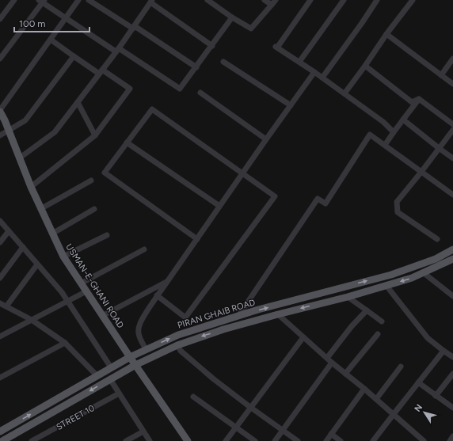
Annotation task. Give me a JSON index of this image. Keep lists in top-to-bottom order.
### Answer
{
  "streets": {
    "main road": ["USMAN-E-GHANI ROAD", "PIRAN GHAIB ROAD"],
    "street": ["STREET 10"]
  },
  "crossings": [
    ["USMAN-E-GHANI ROAD", "PIRAN GHAIB ROAD"]
  ],
  "scale_bar": "100 m",
  "north": "top left"
}
